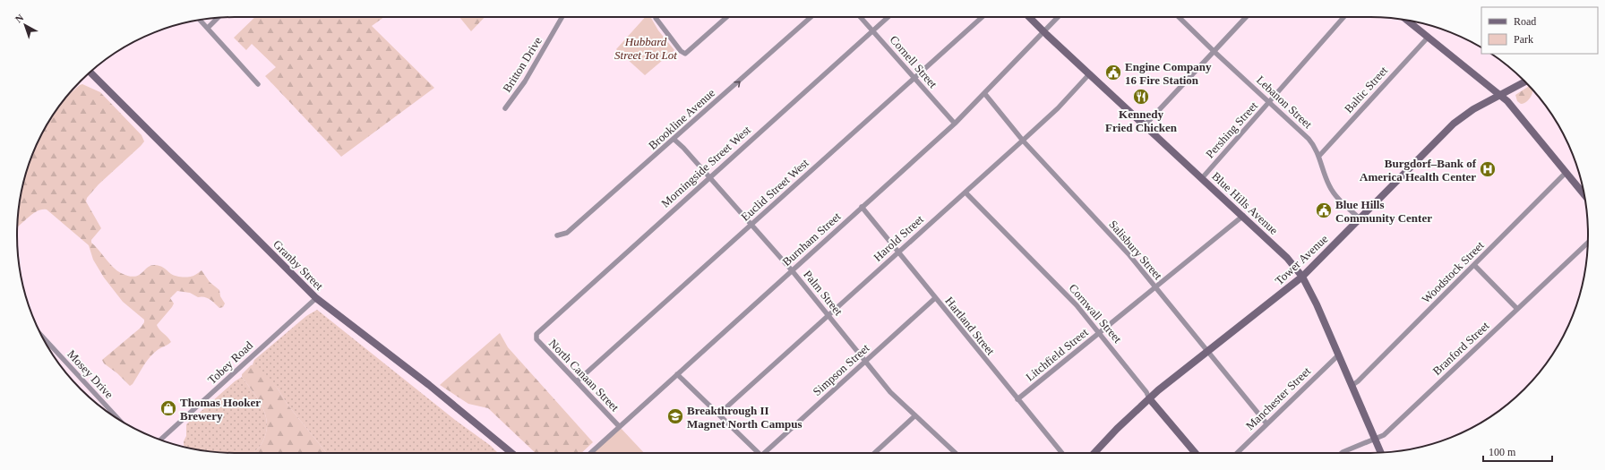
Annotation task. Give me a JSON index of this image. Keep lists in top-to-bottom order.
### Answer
{
  "streets": {
    "main road": [
      "Blue Hills Avenue",
      "Tower Avenue",
      "Granby Street",
      "Cornwall Street"
    ],
    "street": [
      "Cornell Street",
      "Britton Drive",
      "Baltic Street",
      "Lebanon Street",
      "Brookline Avenue",
      "Pershing Street",
      "Morningside Street West",
      "Euclid Street West",
      "Harold Street",
      "Burnham Street",
      "Salisbury Street",
      "Woodstock Street",
      "Palm Street",
      "Hartland Street",
      "Branford Street",
      "Litchfield Street",
      "Tobey Road",
      "Simpson Street",
      "Mosey Drive",
      "North Canaan Street",
      "Manchester Street"
    ]
  },
  "crossings": [
    ["Cornell Street", "Morningside Street West"],
    ["Cornell Street", "Euclid Street West"],
    ["Cornell Street", "Burnham Street"],
    ["Baltic Street", "Lebanon Street"],
    ["Lebanon Street", "Pershing Street"],
    ["Lebanon Street", "Tower Avenue"],
    ["Brookline Avenue", "Palm Street"],
    ["Pershing Street", "Blue Hills Avenue"],
    ["Morningside Street West", "Palm Street"],
    ["Morningside Street West", "North Canaan Street"],
    ["Euclid Street West", "Palm Street"],
    ["Euclid Street West", "North Canaan Street"],
    ["Blue Hills Avenue", "Harold Street"],
    ["Blue Hills Avenue", "Burnham Street"],
    ["Blue Hills Avenue", "Tower Avenue"],
    ["Blue Hills Avenue", "Woodstock Street"],
    ["Blue Hills Avenue", "Branford Street"],
    ["Blue Hills Avenue", "Litchfield Street"],
    ["Blue Hills Avenue", "Manchester Street"],
    ["Harold Street", "Salisbury Street"],
    ["Harold Street", "Palm Street"],
    ["Harold Street", "Cornwall Street"],
    ["Harold Street", "Hartland Street"],
    ["Burnham Street", "Salisbury Street"],
    ["Burnham Street", "Palm Street"],
    ["Burnham Street", "Hartland Street"],
    ["Burnham Street", "North Canaan Street"],
    ["Salisbury Street", "Tower Avenue"],
    ["Salisbury Street", "Litchfield Street"],
    ["Salisbury Street", "Manchester Street"],
    ["Tower Avenue", "Cornwall Street"],
    ["Granby Street", "Tobey Road"],
    ["Palm Street", "Simpson Street"],
    ["Cornwall Street", "Litchfield Street"],
    ["Hartland Street", "Litchfield Street"],
    ["Hartland Street", "Simpson Street"]
  ],
  "one_way": ["Brookline Avenue"],
  "parks": ["Hubbard Street Tot Lot"],
  "places": {
    "public building": ["Engine Company 16 Fire Station", "Blue Hills Community Center"],
    "restaurant": ["Kennedy Fried Chicken"],
    "hospital": ["Burgdorf–Bank of America Health Center"],
    "shop": ["Thomas Hooker Brewery"],
    "school or university": ["Breakthrough II Magnet North Campus"]
  },
  "legend": ["Road", "Park"],
  "scale_bar": "100 m",
  "north": "top left"
}
